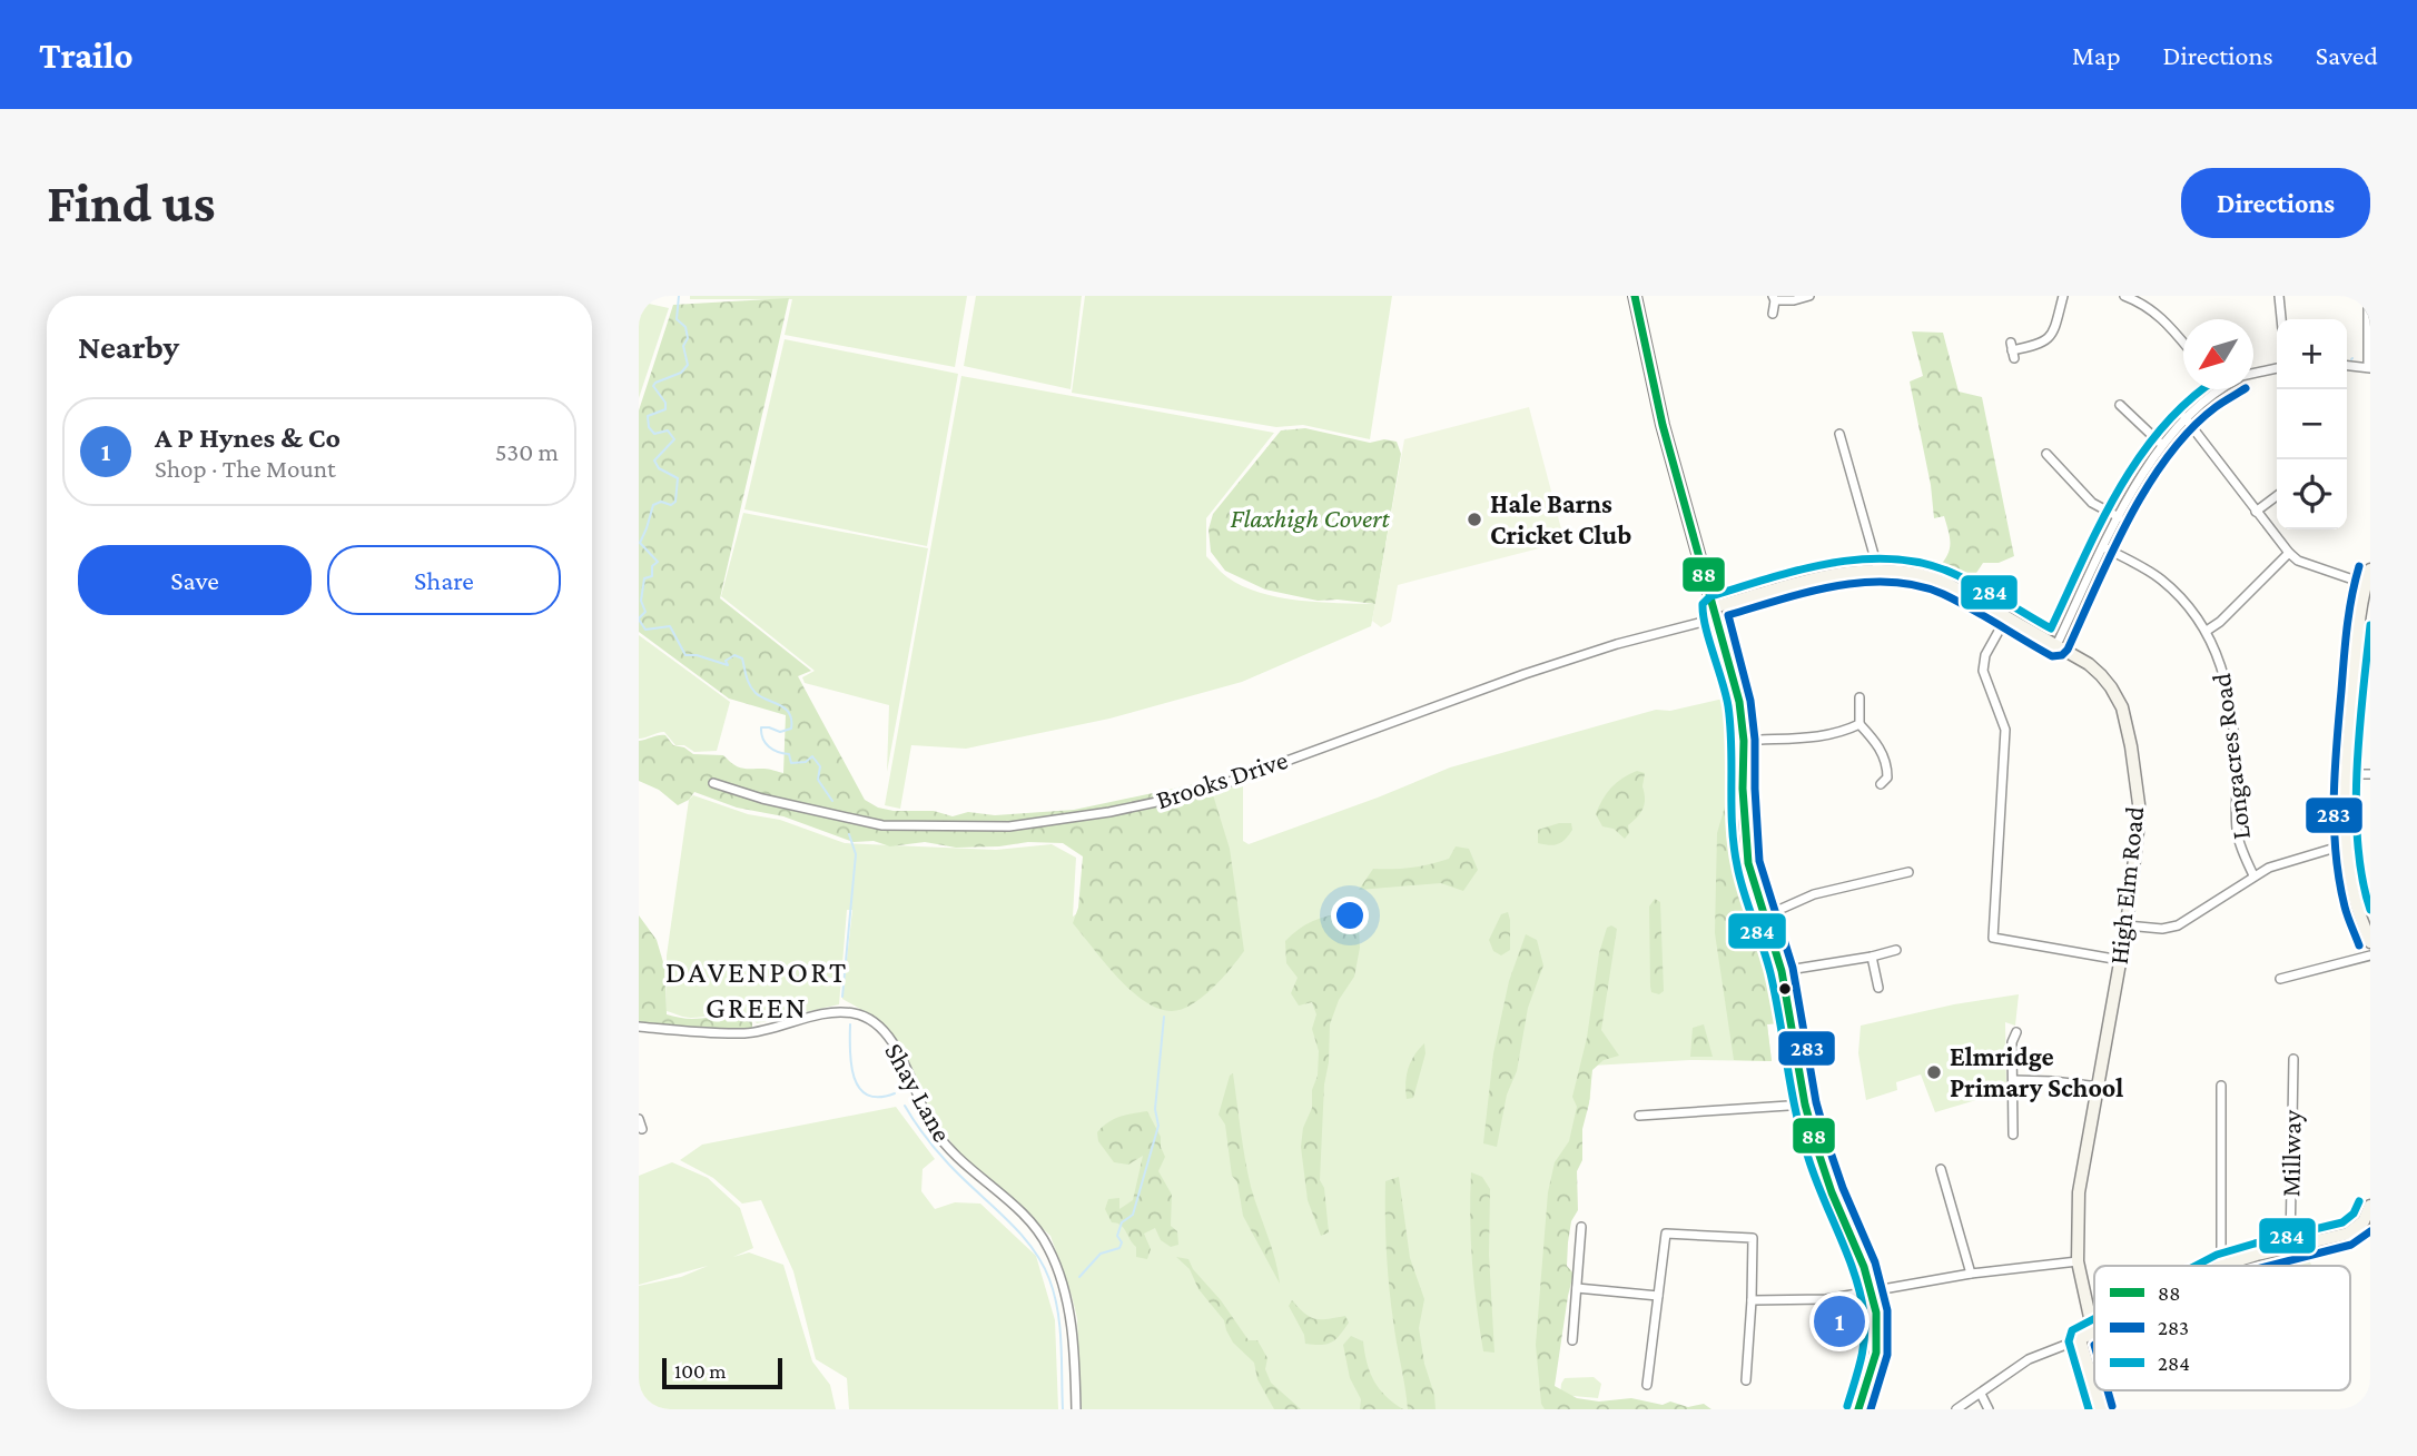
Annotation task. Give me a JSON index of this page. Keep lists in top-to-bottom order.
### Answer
{
  "streets": {
    "street": [
      "Longacres Road",
      "Brooks Drive",
      "High Elm Road",
      "Shay Lane",
      "Millway"
    ]
  },
  "crossings": [
    ["Brooks Drive", "High Elm Road"]
  ],
  "districts": ["DAVENPORT GREEN"],
  "parks": ["Flaxhigh Covert"],
  "places": ["Hale Barns Cricket Club", "Elmridge Primary School"],
  "lines": ["transit line 88", "transit line 283", "transit line 284"],
  "legend": ["88", "283", "284"],
  "scale_bar": "100 m",
  "north": "bottom left",
  "page": {
    "header": "Trailo",
    "nav": ["Map", "Directions", "Saved"],
    "buttons": [
      "Directions",
      ["Save", "Share"]
    ],
    "title": "Find us",
    "heading": "Nearby",
    "map_buttons": ["+", "−"],
    "list": [
      {
        "mark": "1",
        "name": "A P Hynes & Co",
        "note": "Shop · The Mount",
        "value": "530 m"
      }
    ],
    "pins": "1",
    "scale": "100 m"
  }
}
